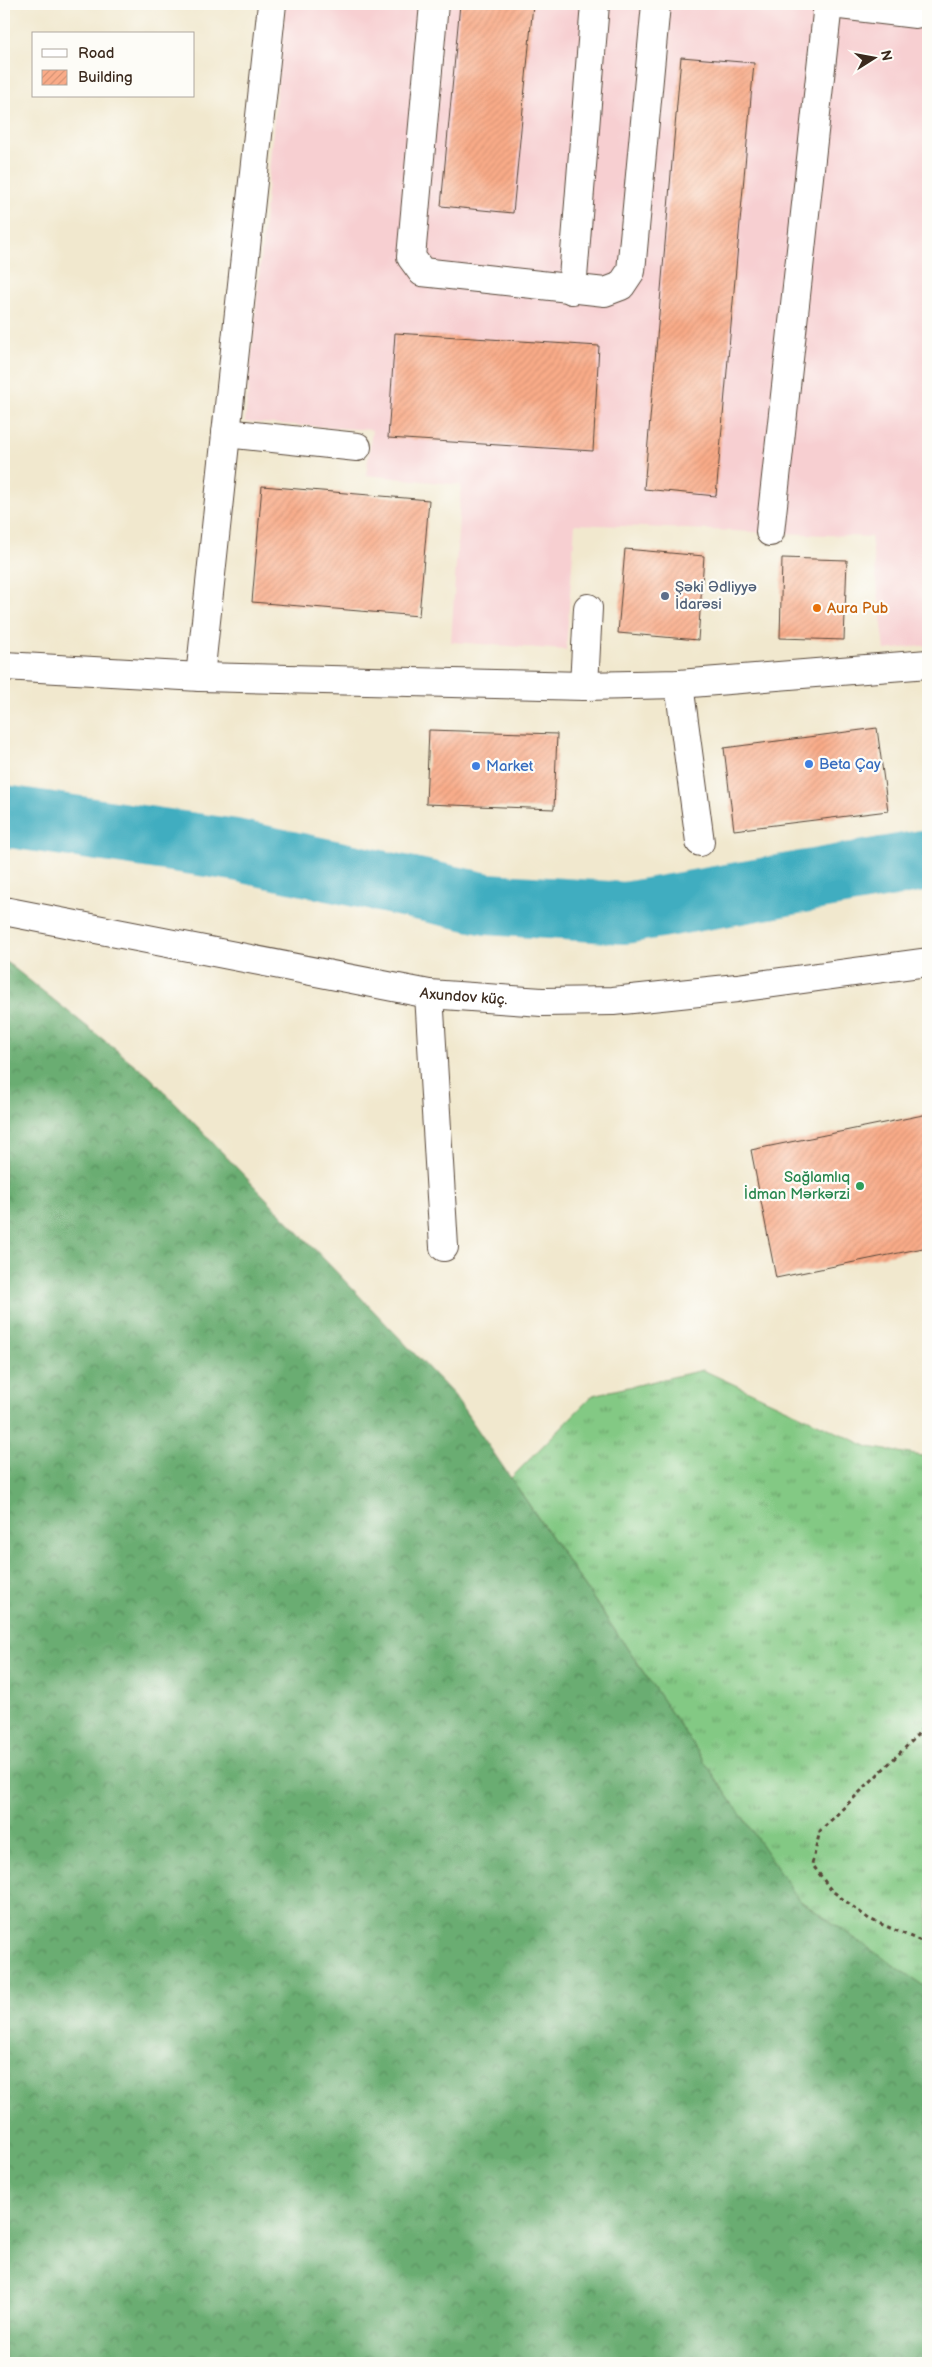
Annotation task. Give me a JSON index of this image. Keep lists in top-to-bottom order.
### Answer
{
  "streets": {
    "street": ["Axundov küç."]
  },
  "places": [
    "Şəki Ədliyyə İdarəsi",
    "Aura Pub",
    "Beta Çay",
    "Market",
    "Sağlamlıq İdman Mərkərzi"
  ],
  "legend": ["Road", "Building"],
  "north": "right"
}
